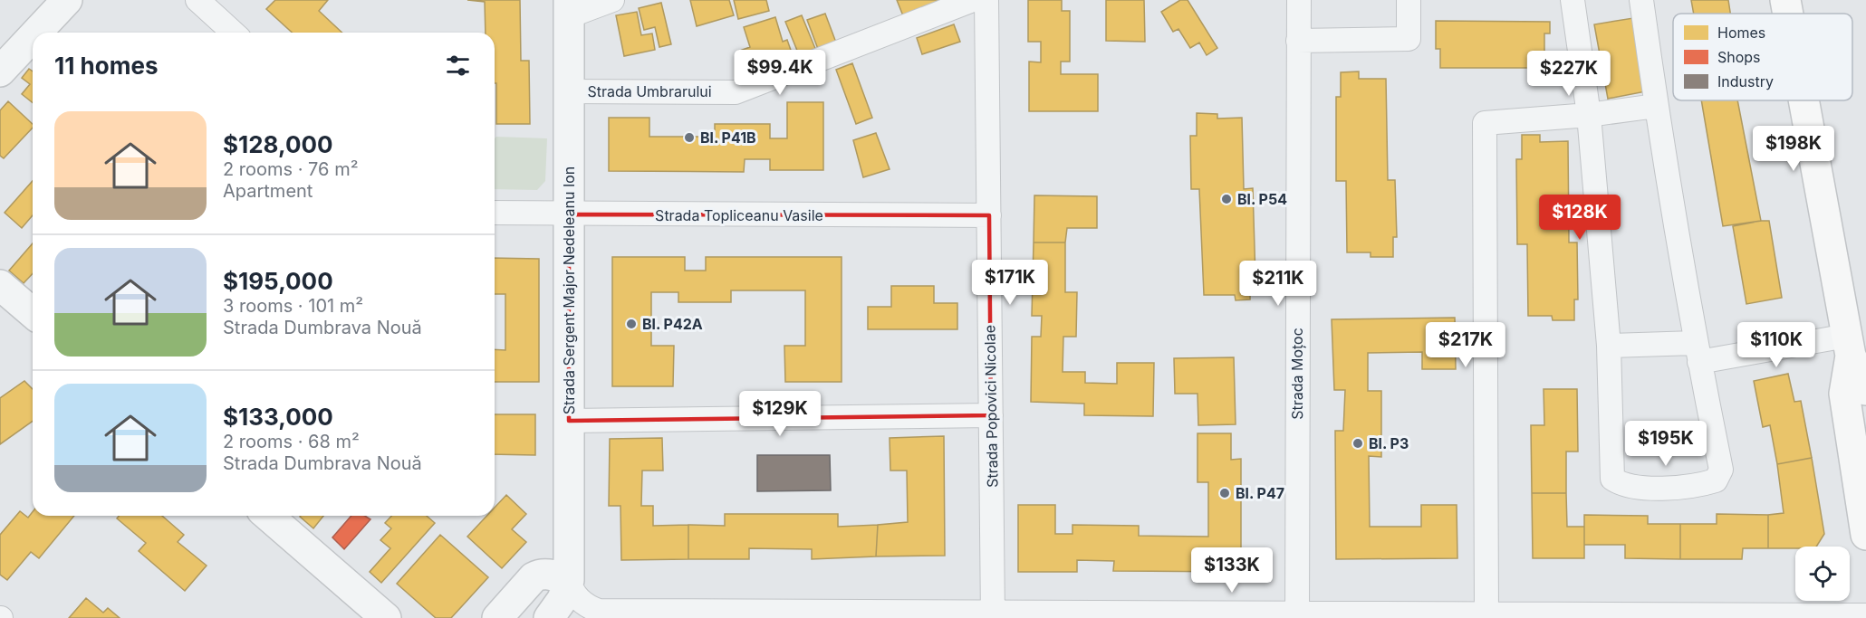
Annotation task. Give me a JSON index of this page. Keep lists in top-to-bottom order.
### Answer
{
  "streets": {
    "street": [
      "Strada Umbrarului",
      "Strada Topliceanu Vasile",
      "Strada Sergent Major Nedeleanu Ion",
      "Strada Moțoc",
      "Strada Popovici Nicolae"
    ]
  },
  "crossings": [
    ["Strada Umbrarului", "Strada Sergent Major Nedeleanu Ion"],
    ["Strada Topliceanu Vasile", "Strada Sergent Major Nedeleanu Ion"],
    ["Strada Topliceanu Vasile", "Strada Popovici Nicolae"]
  ],
  "places": [
    "Bl. P41B",
    "Bl. P54",
    "Bl. P42A",
    "Bl. P3",
    "Bl. P47"
  ],
  "legend": ["Homes", "Shops", "Industry"],
  "page": {
    "heading": "11 homes",
    "price": [
      "$99.4K",
      "$227K",
      "$198K",
      "$128K",
      "$171K",
      "$211K",
      "$217K",
      "$110K",
      "$129K",
      "$195K",
      "$133K"
    ],
    "list": [
      {
        "name": "$128,000",
        "note": "2 rooms · 76 m² · Apartment"
      },
      {
        "name": "$195,000",
        "note": "3 rooms · 101 m² · Strada Dumbrava Nouă"
      },
      {
        "name": "$133,000",
        "note": "2 rooms · 68 m² · Strada Dumbrava Nouă"
      }
    ]
  }
}
